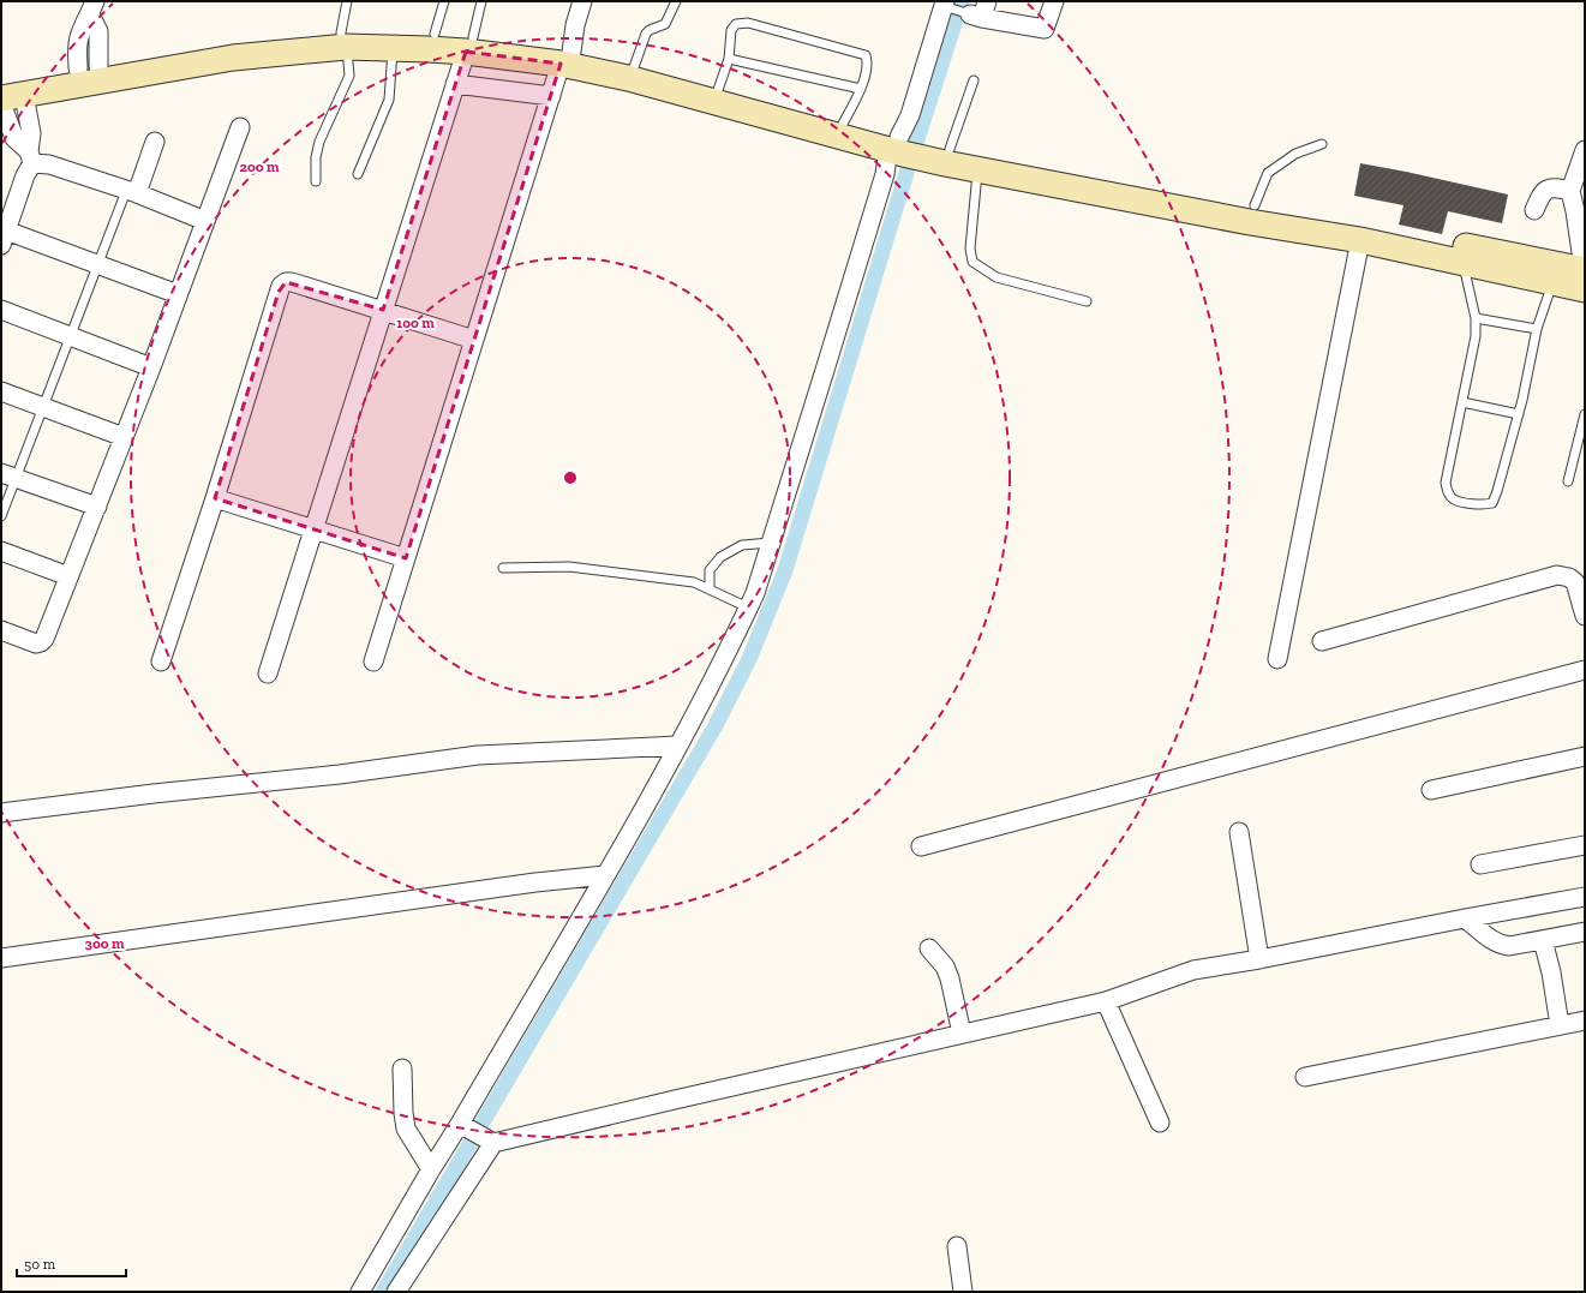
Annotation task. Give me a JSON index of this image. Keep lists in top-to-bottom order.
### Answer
{
  "scale_bar": "50 m",
  "rings": ["200 m", "100 m", "300 m"]
}
